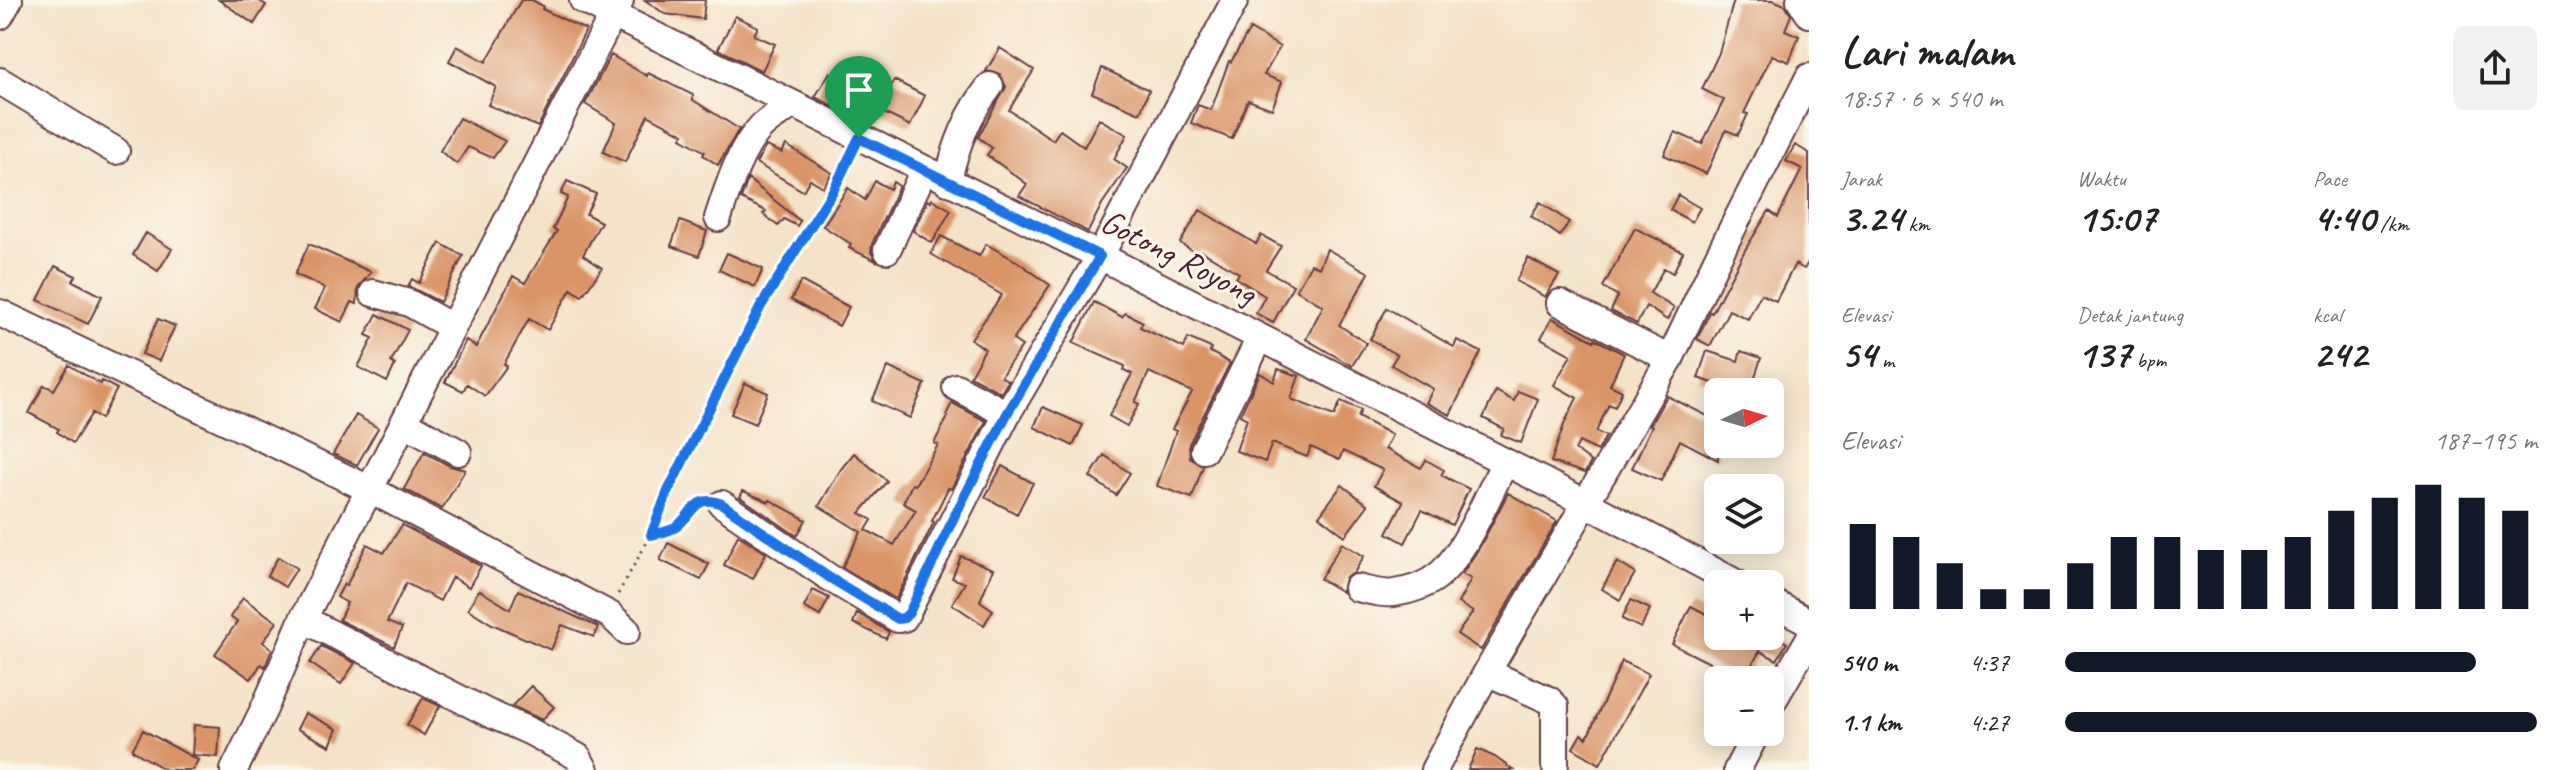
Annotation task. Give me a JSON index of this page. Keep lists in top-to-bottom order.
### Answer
{
  "streets": {
    "street": ["Gotong Royong"]
  },
  "north": "right",
  "page": {
    "heading": ["Lari malam", "18:57 · 6 × 540 m"],
    "stats": [
      ["Jarak", "3.24 km"],
      ["Waktu", "15:07"],
      ["Pace", "4:40 /km"],
      ["Elevasi", "54 m"],
      ["Detak jantung", "137 bpm"],
      ["kcal", "242"]
    ],
    "map_buttons": ["+", "−"],
    "chart": ["Elevasi", "187–195 m"],
    "list": [
      {
        "name": "540 m",
        "note": "4:37"
      },
      {
        "name": "1.1 km",
        "note": "4:27"
      }
    ]
  }
}
